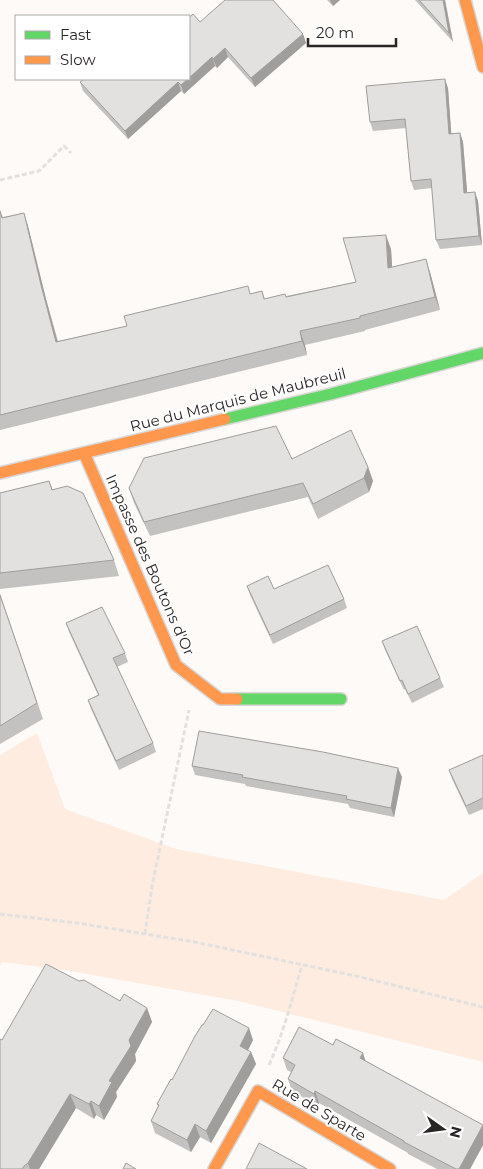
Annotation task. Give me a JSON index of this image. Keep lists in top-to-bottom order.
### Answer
{
  "streets": {
    "street": ["Rue du Marquis de Maubreuil", "Impasse des Boutons d'Or", "Rue de Sparte"]
  },
  "crossings": [
    ["Rue du Marquis de Maubreuil", "Impasse des Boutons d'Or"]
  ],
  "legend": ["Fast", "Slow"],
  "scale_bar": "20 m",
  "north": "right"
}
